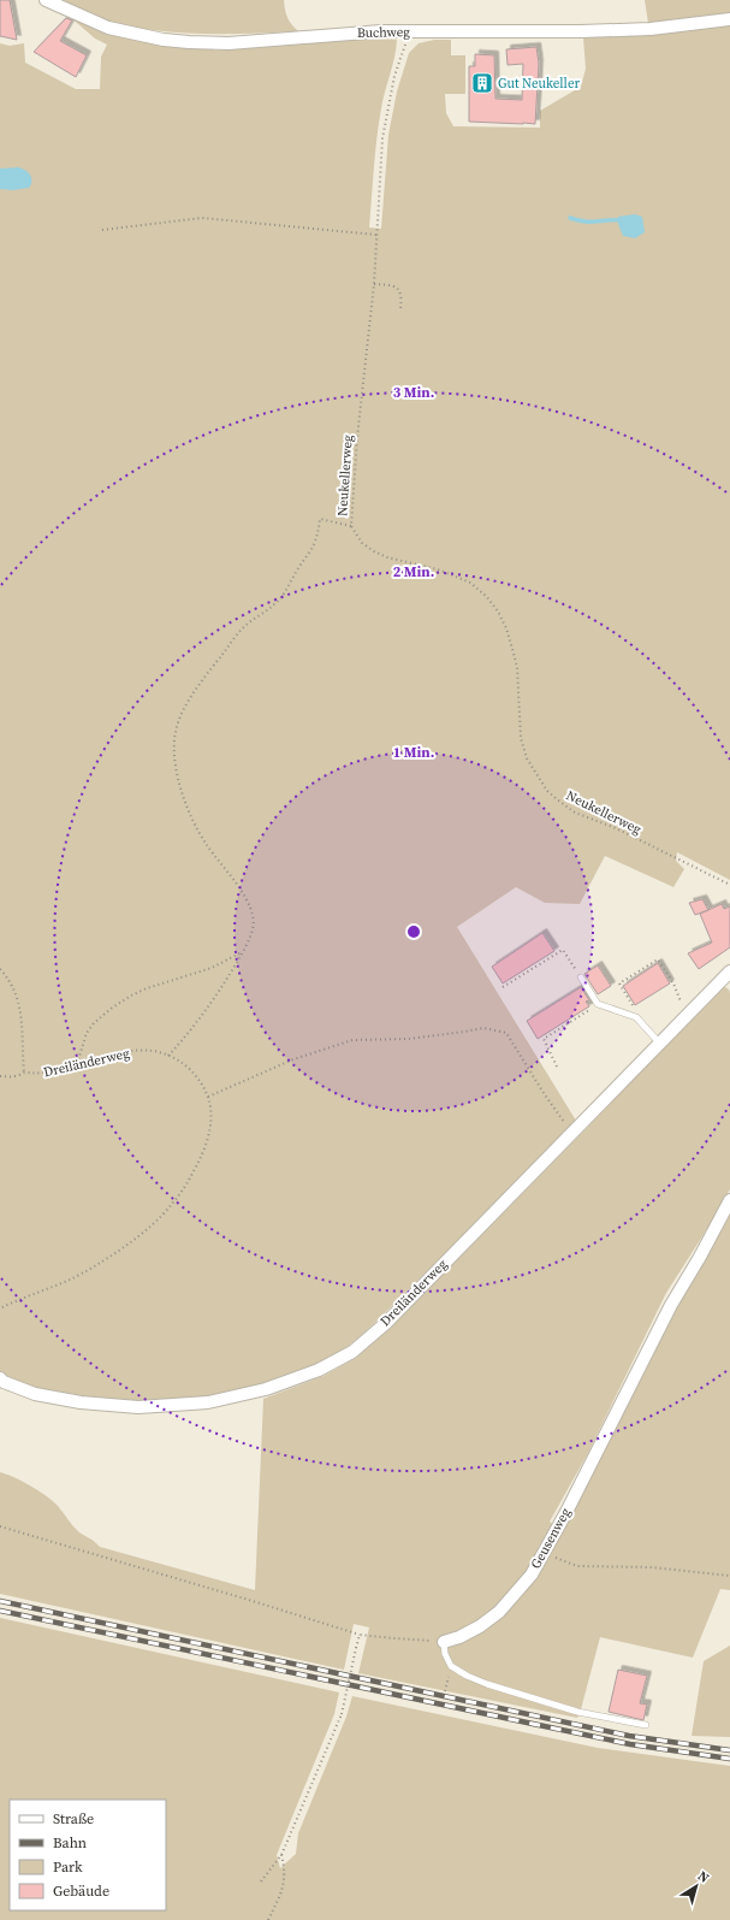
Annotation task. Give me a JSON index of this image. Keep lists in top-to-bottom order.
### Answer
{
  "streets": {
    "street": ["Buchweg", "Dreiländerweg", "Geusenweg"],
    "path": ["Neukellerweg"]
  },
  "crossings": [
    ["Buchweg", "Neukellerweg"]
  ],
  "places": {
    "building": ["Gut Neukeller"]
  },
  "legend": [
    "Straße",
    "Bahn",
    "Park",
    "Gebäude"
  ],
  "north": "top right",
  "rings": ["3 Min.", "2 Min.", "1 Min."]
}
